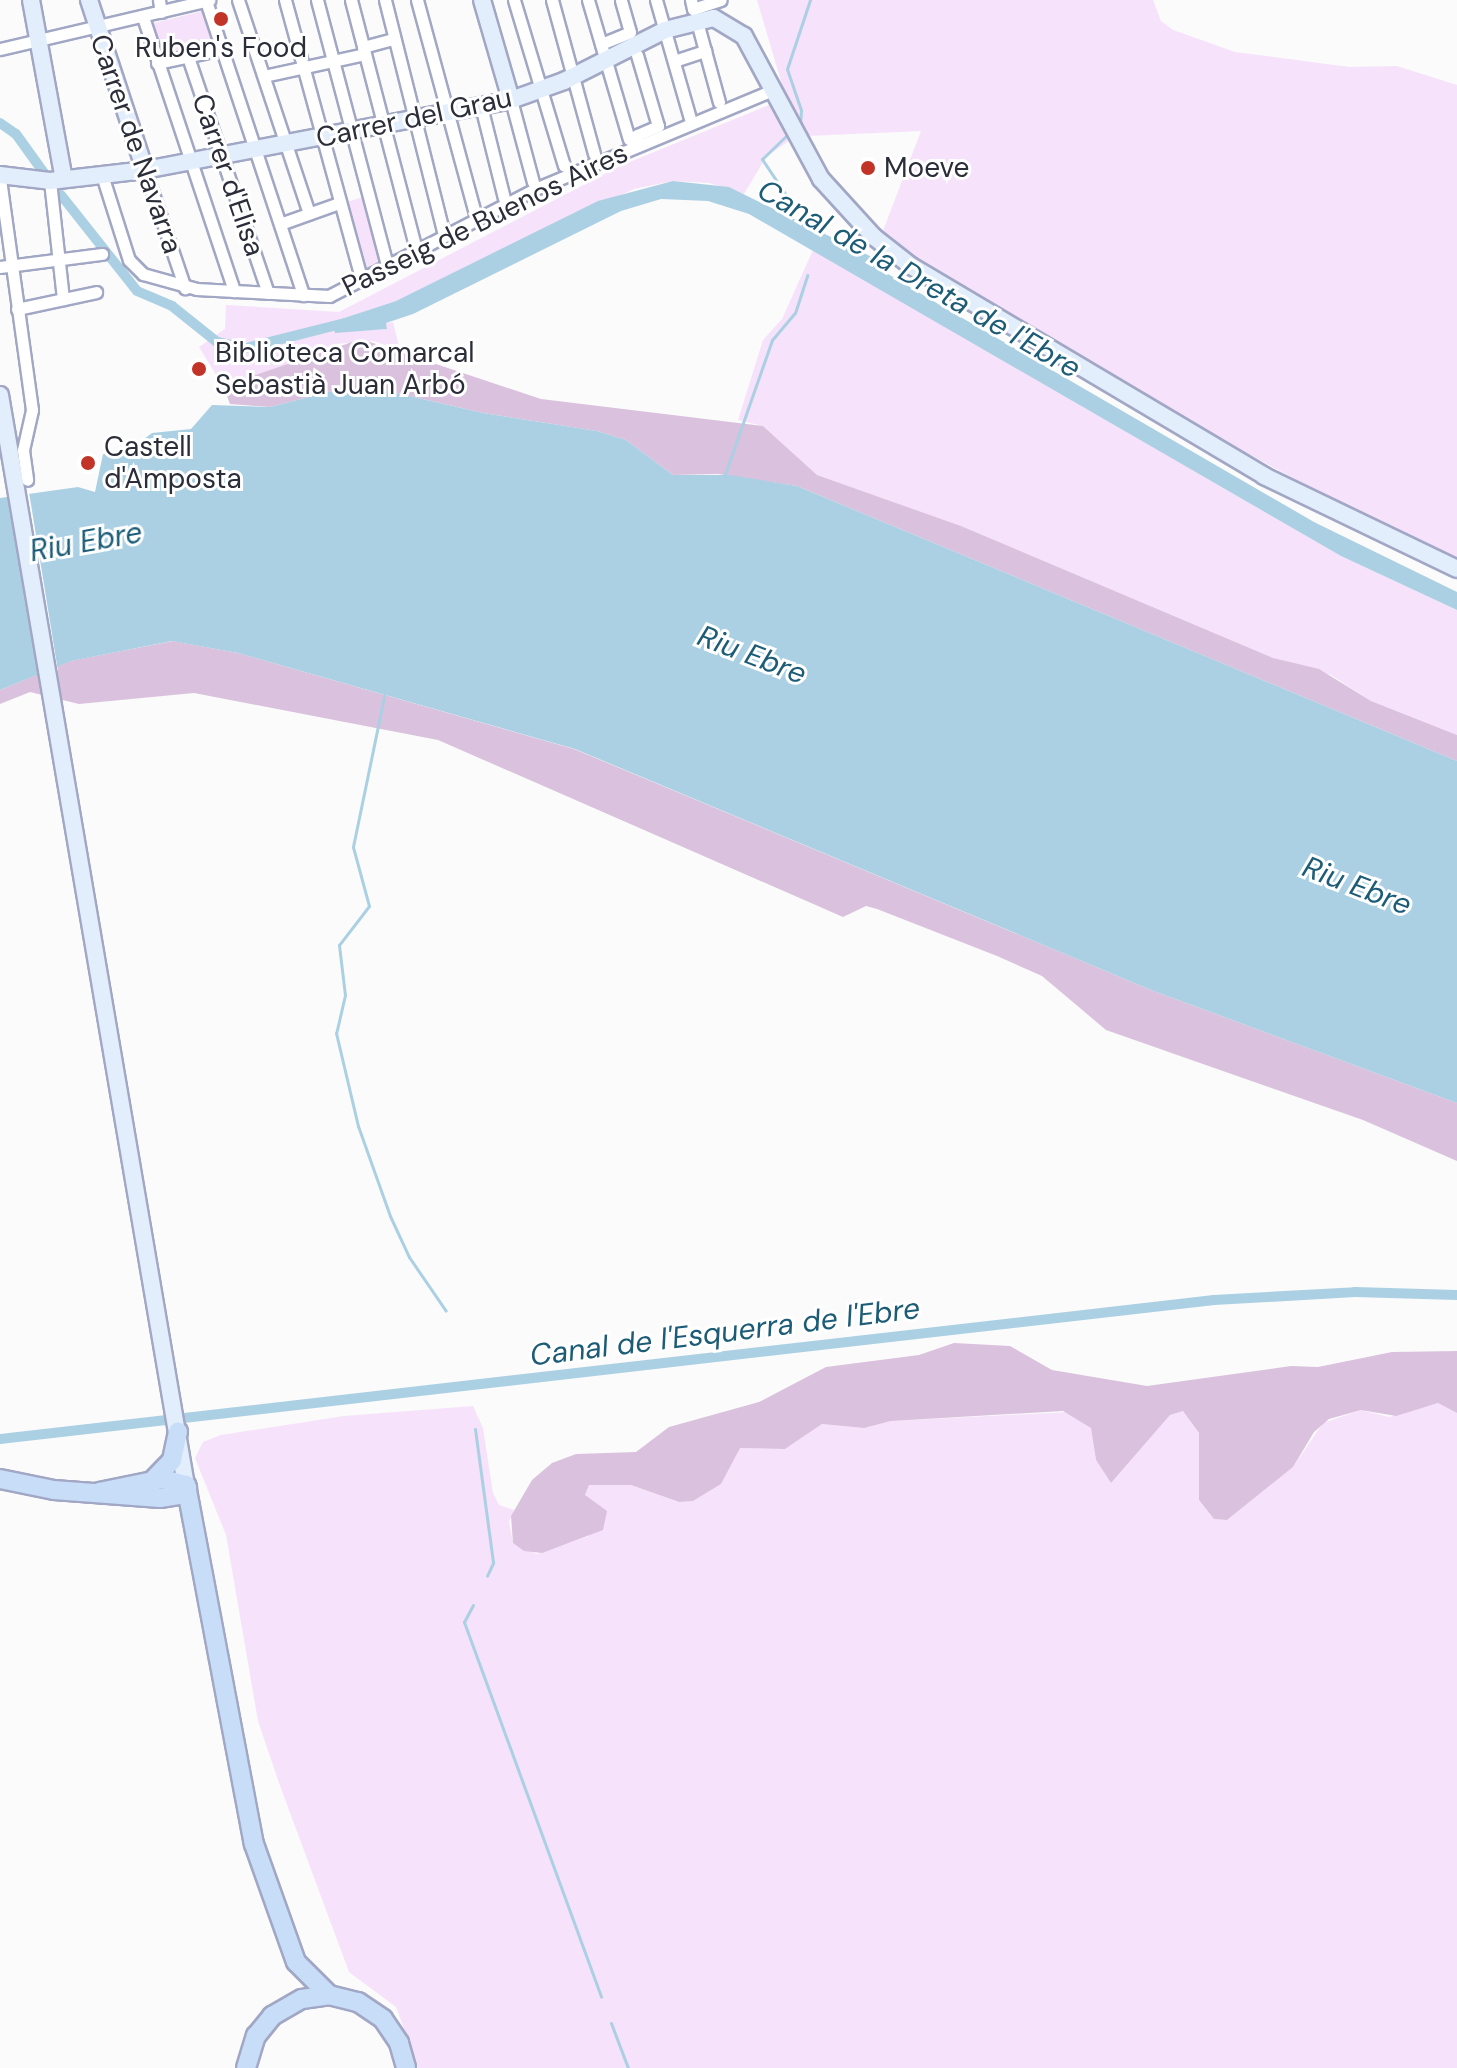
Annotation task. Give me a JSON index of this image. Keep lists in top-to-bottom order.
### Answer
{
  "streets": {
    "street": [
      "Carrer del Grau",
      "Carrer de Navarra",
      "Carrer d'Elisa",
      "Passeig de Buenos Aires"
    ]
  },
  "crossings": [
    ["Carrer del Grau", "Carrer de Navarra"],
    ["Carrer del Grau", "Carrer d'Elisa"],
    ["Carrer del Grau", "Passeig de Buenos Aires"],
    ["Carrer de Navarra", "Passeig de Buenos Aires"],
    ["Carrer d'Elisa", "Passeig de Buenos Aires"]
  ],
  "water": ["Canal de la Dreta de l'Ebre", "Riu Ebre", "Canal de l'Esquerra de l'Ebre"],
  "places": [
    "Ruben's Food",
    "Moeve",
    "Biblioteca Comarcal Sebastià Juan Arbó",
    "Castell d'Amposta"
  ]
}
